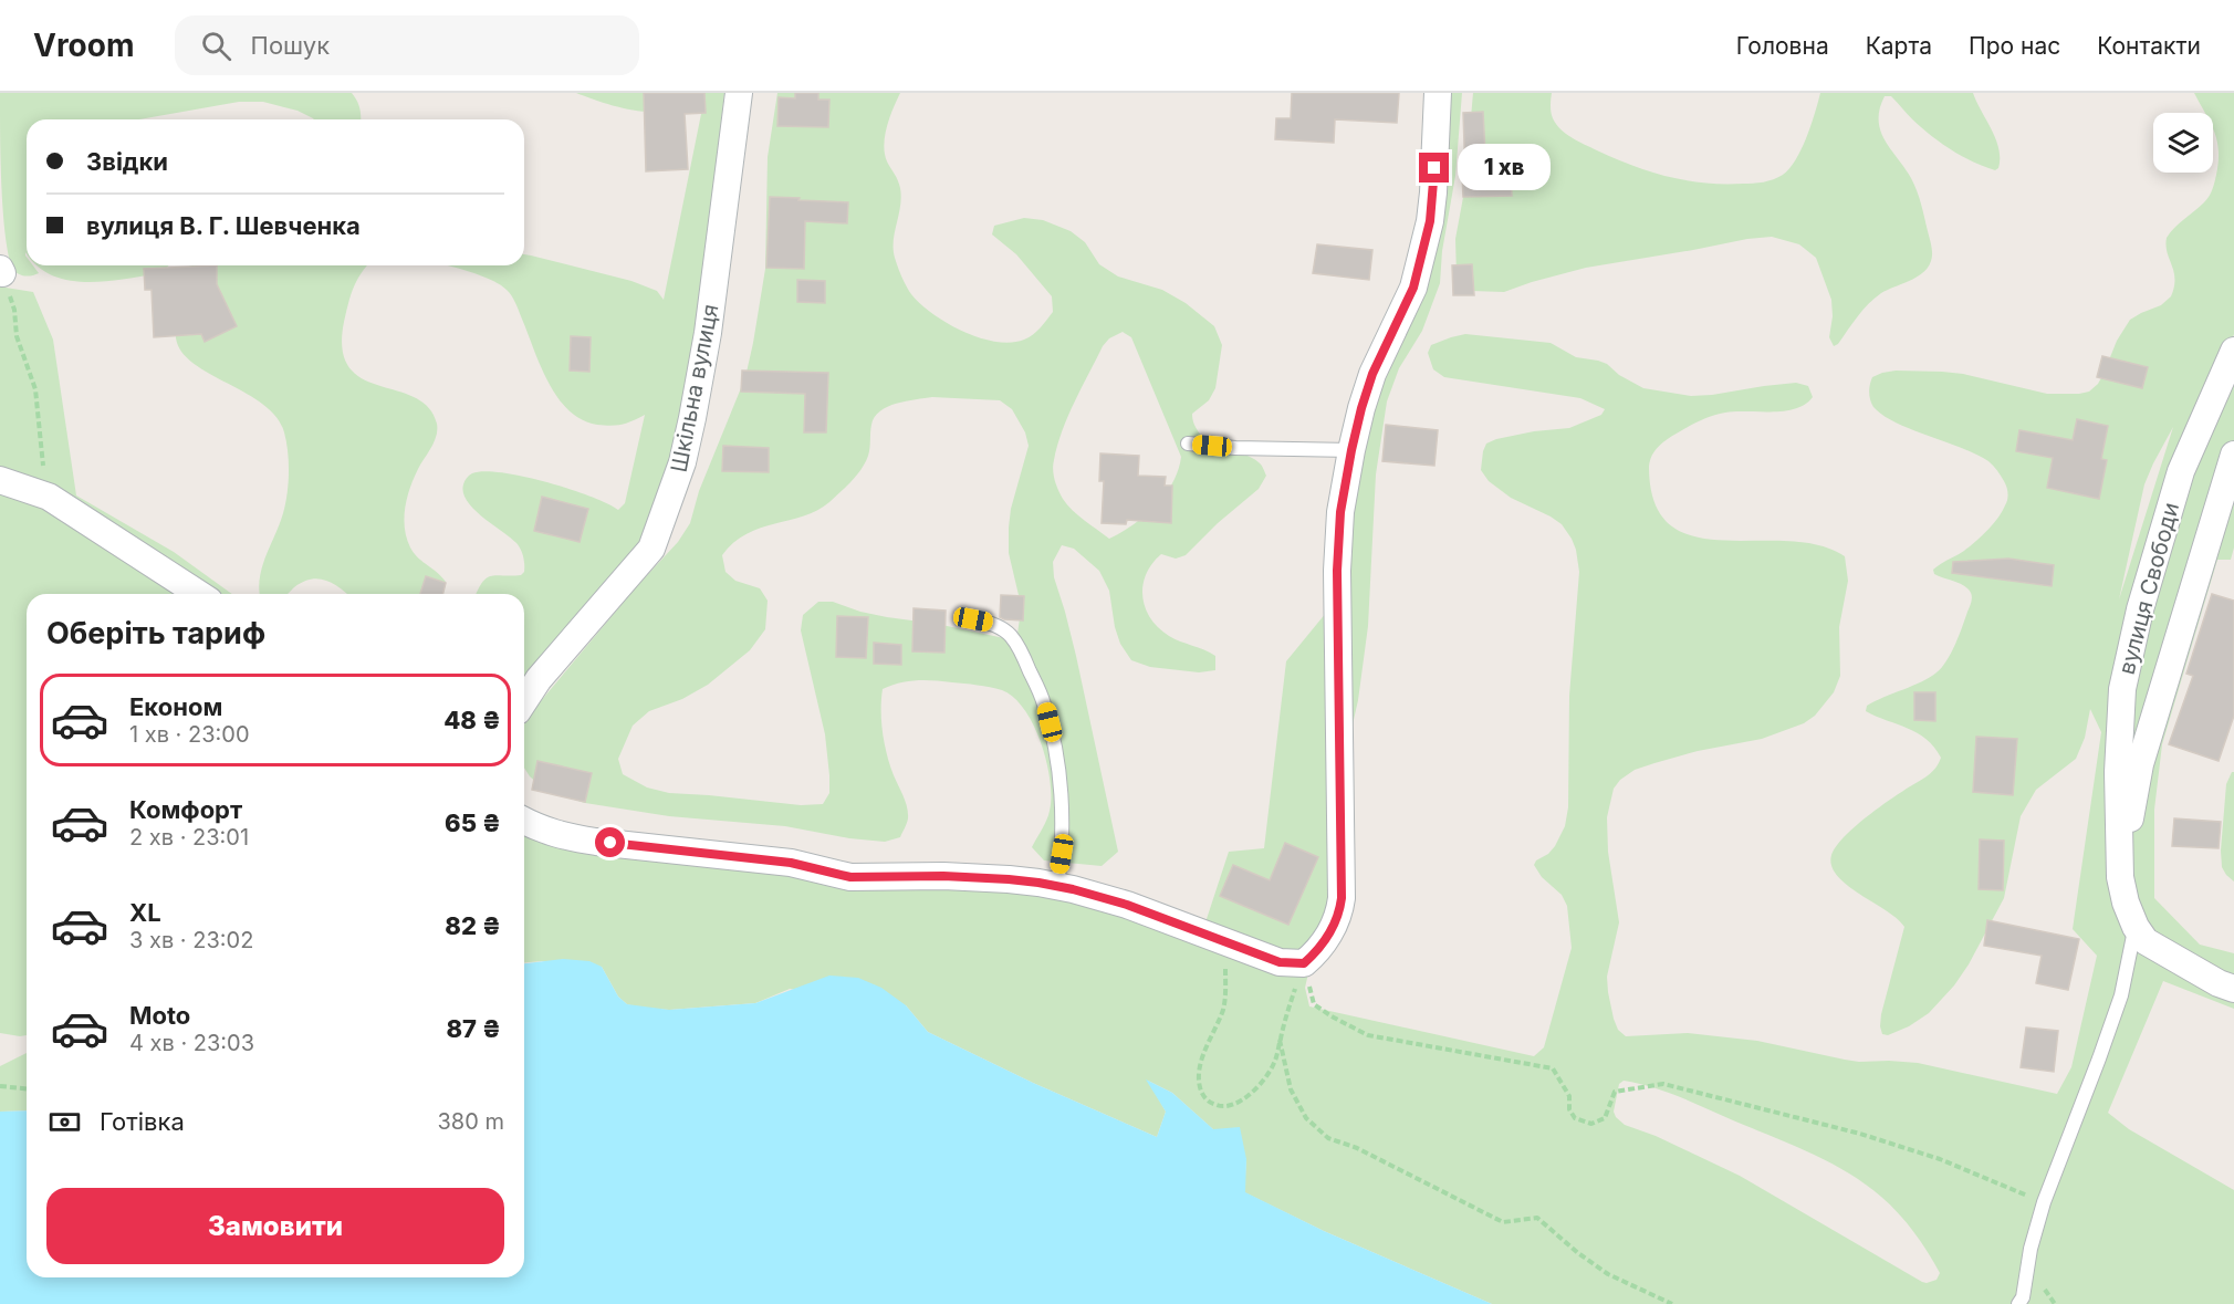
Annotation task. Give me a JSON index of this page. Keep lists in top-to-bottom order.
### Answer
{
  "streets": {
    "street": ["Шкільна вулиця", "вулиця Свободи"]
  },
  "page": {
    "header": "Vroom",
    "search": "Пошук",
    "nav": [
      "Головна",
      "Карта",
      "Про нас",
      "Контакти"
    ],
    "banner": ["Звідки", "вулиця В. Г. Шевченка"],
    "bubble": "1 хв",
    "heading": "Оберіть тариф",
    "list": [
      {
        "name": "Економ",
        "note": "1 хв · 23:00",
        "value": "48 ₴"
      },
      {
        "name": "Комфорт",
        "note": "2 хв · 23:01",
        "value": "65 ₴"
      },
      {
        "name": "XL",
        "note": "3 хв · 23:02",
        "value": "82 ₴"
      },
      {
        "name": "Moto",
        "note": "4 хв · 23:03",
        "value": "87 ₴"
      }
    ],
    "pay": ["Готівка", "380 m"],
    "buttons": "Замовити"
  }
}
